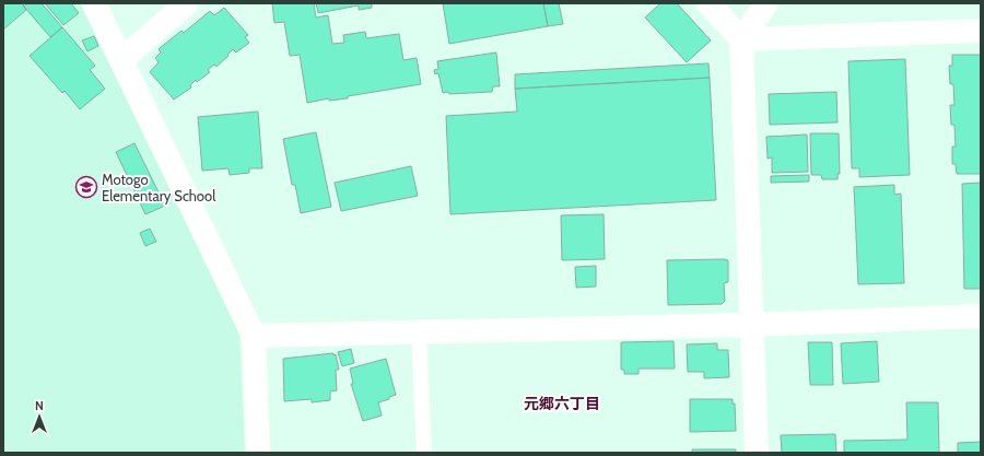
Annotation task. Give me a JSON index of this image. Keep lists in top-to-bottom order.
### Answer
{
  "districts": ["元郷六丁目"],
  "places": {
    "school or university": ["Motogo Elementary School"]
  },
  "north": "top"
}
